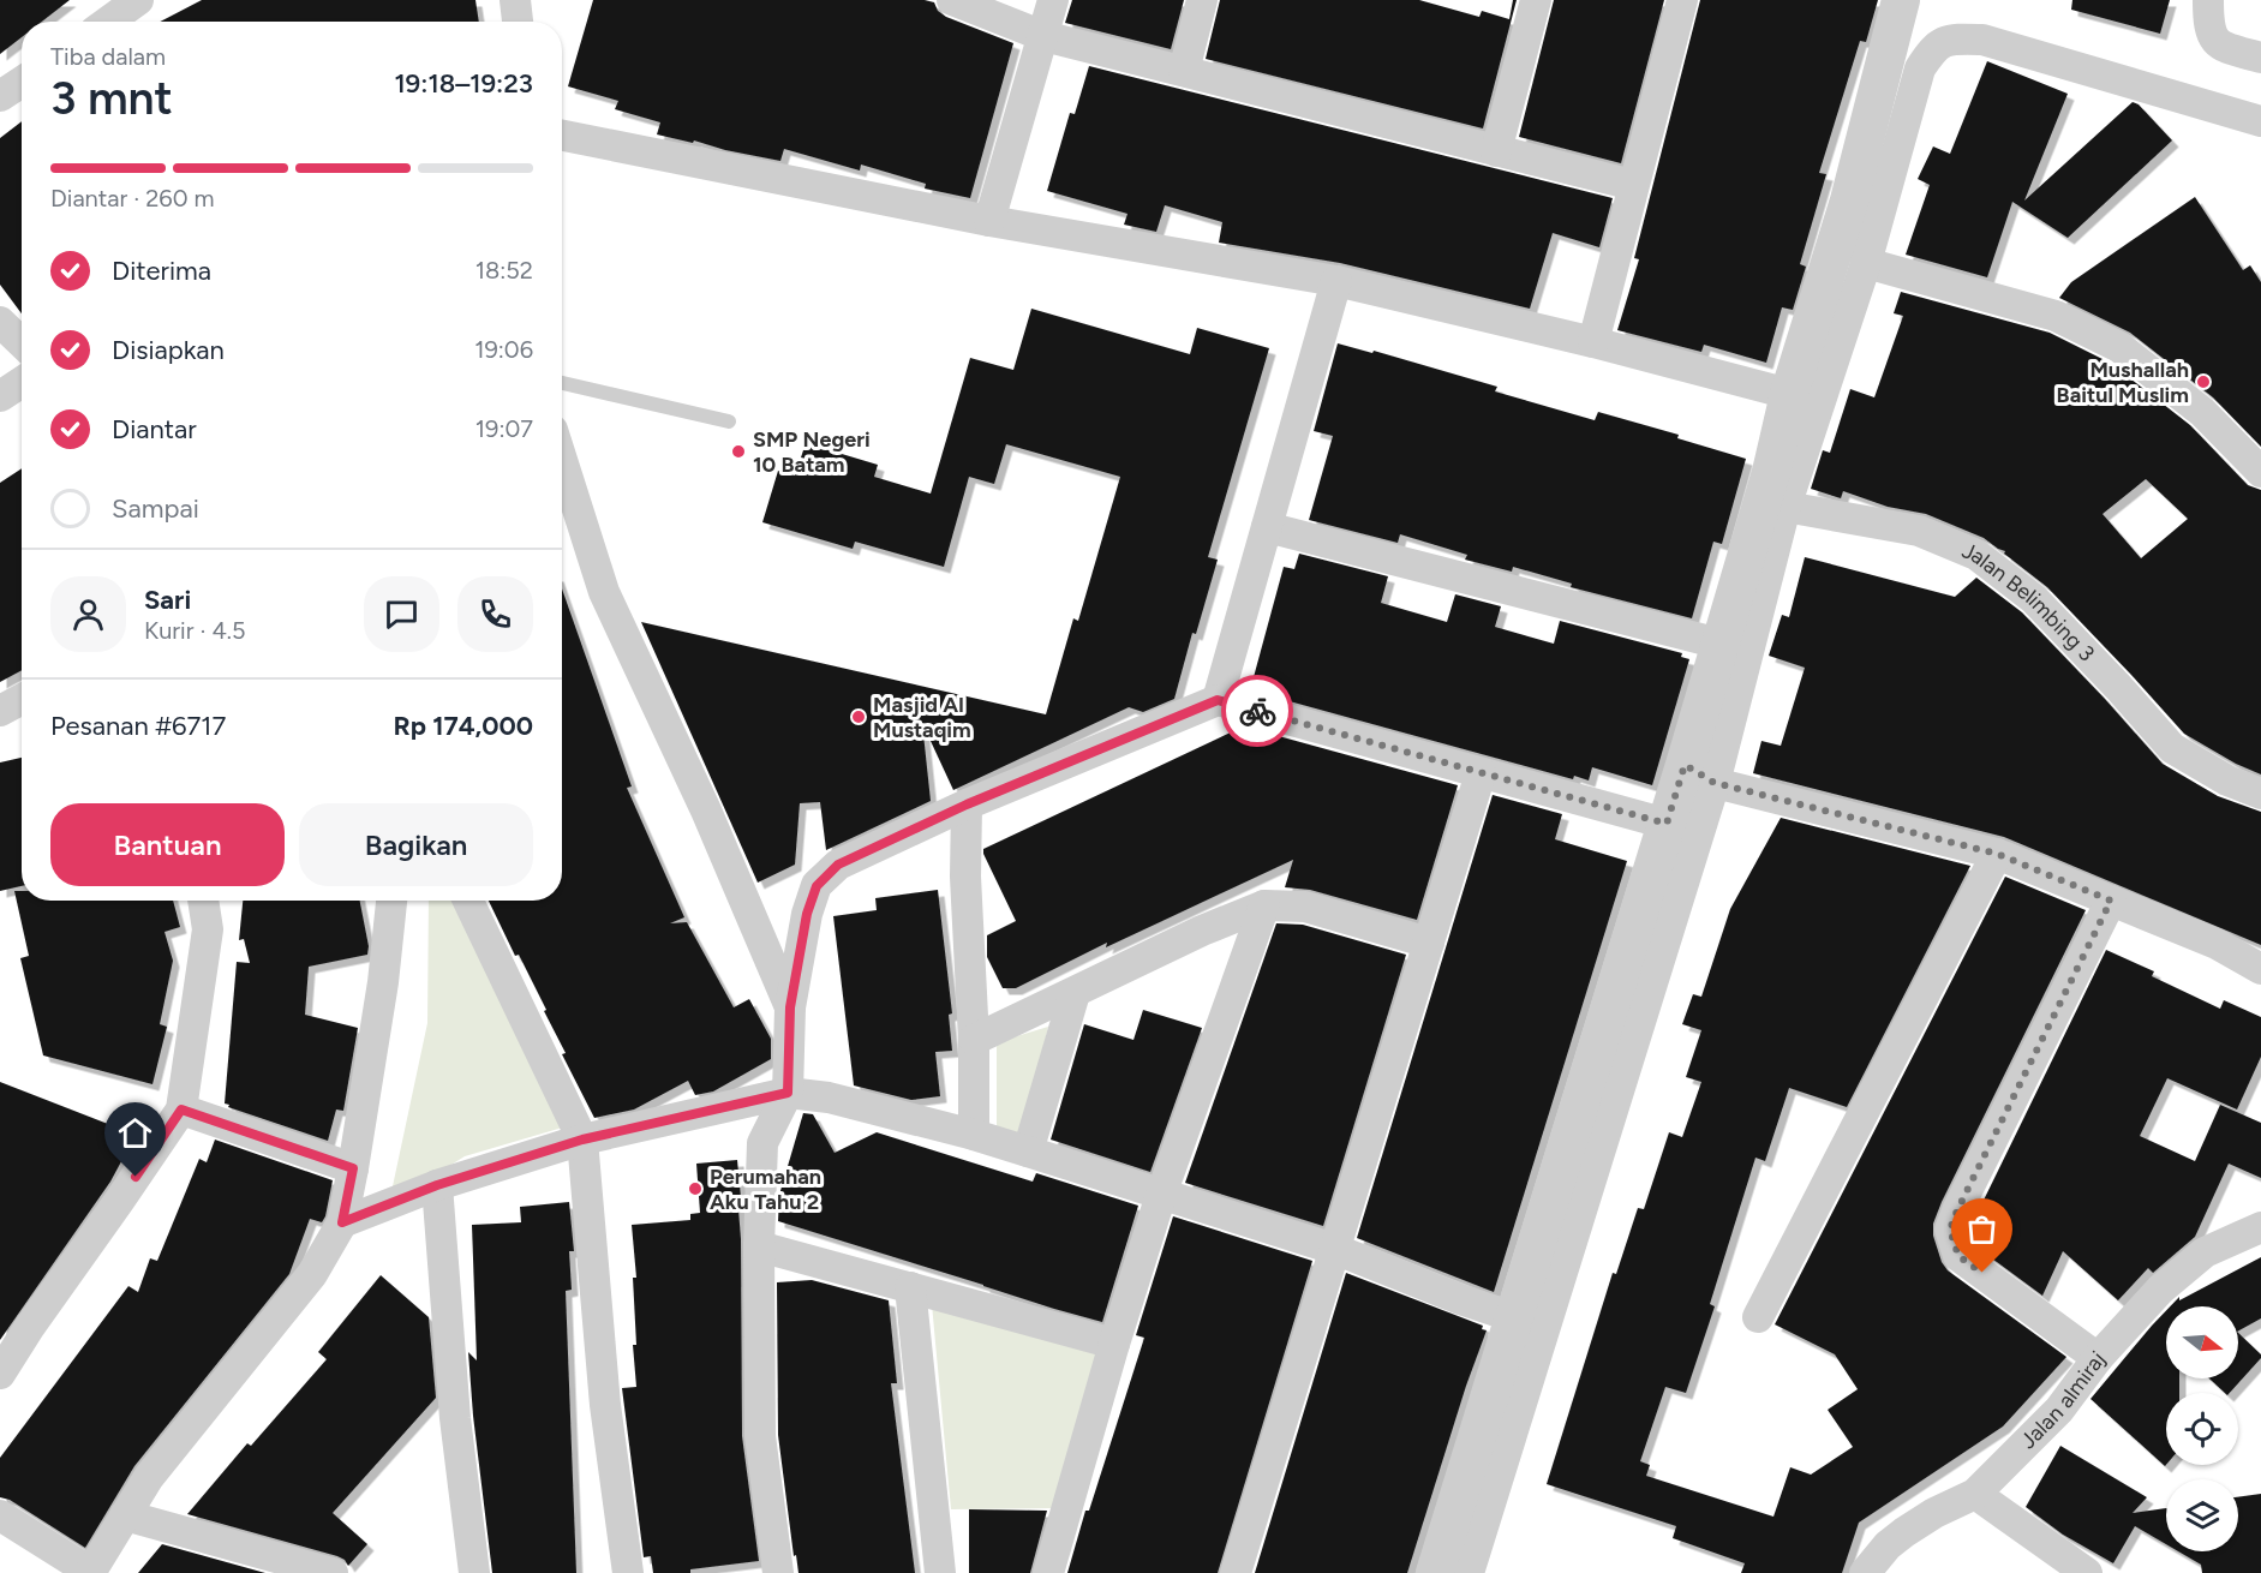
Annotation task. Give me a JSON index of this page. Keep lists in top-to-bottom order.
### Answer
{
  "streets": {
    "street": ["Jalan Belimbing 3", "Jalan almiraj"]
  },
  "places": [
    "Mushallah Baitul Muslim",
    "SMP Negeri 10 Batam",
    "Masjid Al Mustaqim",
    "Perumahan Aku Tahu 2"
  ],
  "north": "right",
  "page": {
    "heading": ["3 mnt", "Tiba dalam", "19:18–19:23"],
    "panel": [
      "Sari",
      "Kurir · 4.5",
      "Pesanan #6717",
      "Rp 174,000"
    ],
    "bar": "Diantar · 260 m",
    "list": [
      ["Diterima", "18:52"],
      ["Disiapkan", "19:06"],
      ["Diantar", "19:07"],
      "Sampai"
    ],
    "buttons": ["Bantuan", "Bagikan"]
  }
}
